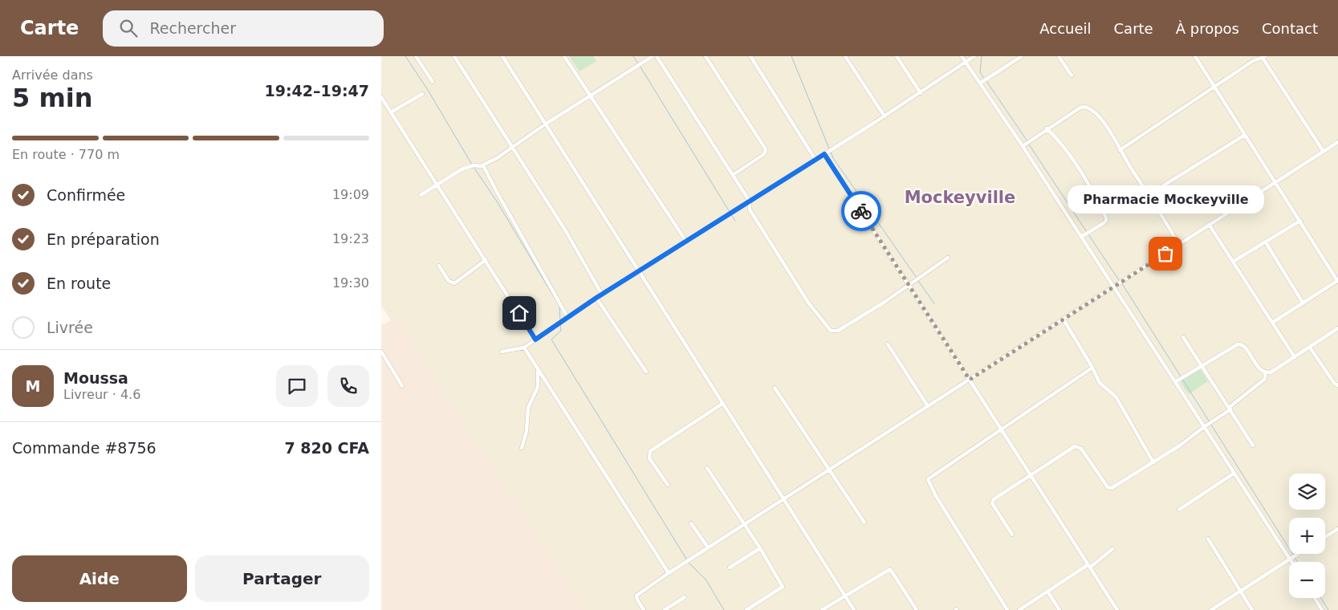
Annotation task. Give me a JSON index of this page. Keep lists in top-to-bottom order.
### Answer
{
  "districts": ["Mockeyville"],
  "places": ["Pharmacie Mockeyville"],
  "page": {
    "header": "Carte",
    "search": "Rechercher",
    "nav": [
      "Accueil",
      "Carte",
      "À propos",
      "Contact"
    ],
    "heading": ["5 min", "Arrivée dans", "19:42–19:47"],
    "panel": [
      "Moussa",
      "Livreur · 4.6",
      "Commande #8756",
      "7 820 CFA"
    ],
    "bar": "En route · 770 m",
    "list": [
      ["Confirmée", "19:09"],
      ["En préparation", "19:23"],
      ["En route", "19:30"],
      "Livrée"
    ],
    "bubble": "Pharmacie Mockeyville",
    "round": "M",
    "map_buttons": ["+", "−"],
    "buttons": ["Aide", "Partager"]
  }
}
